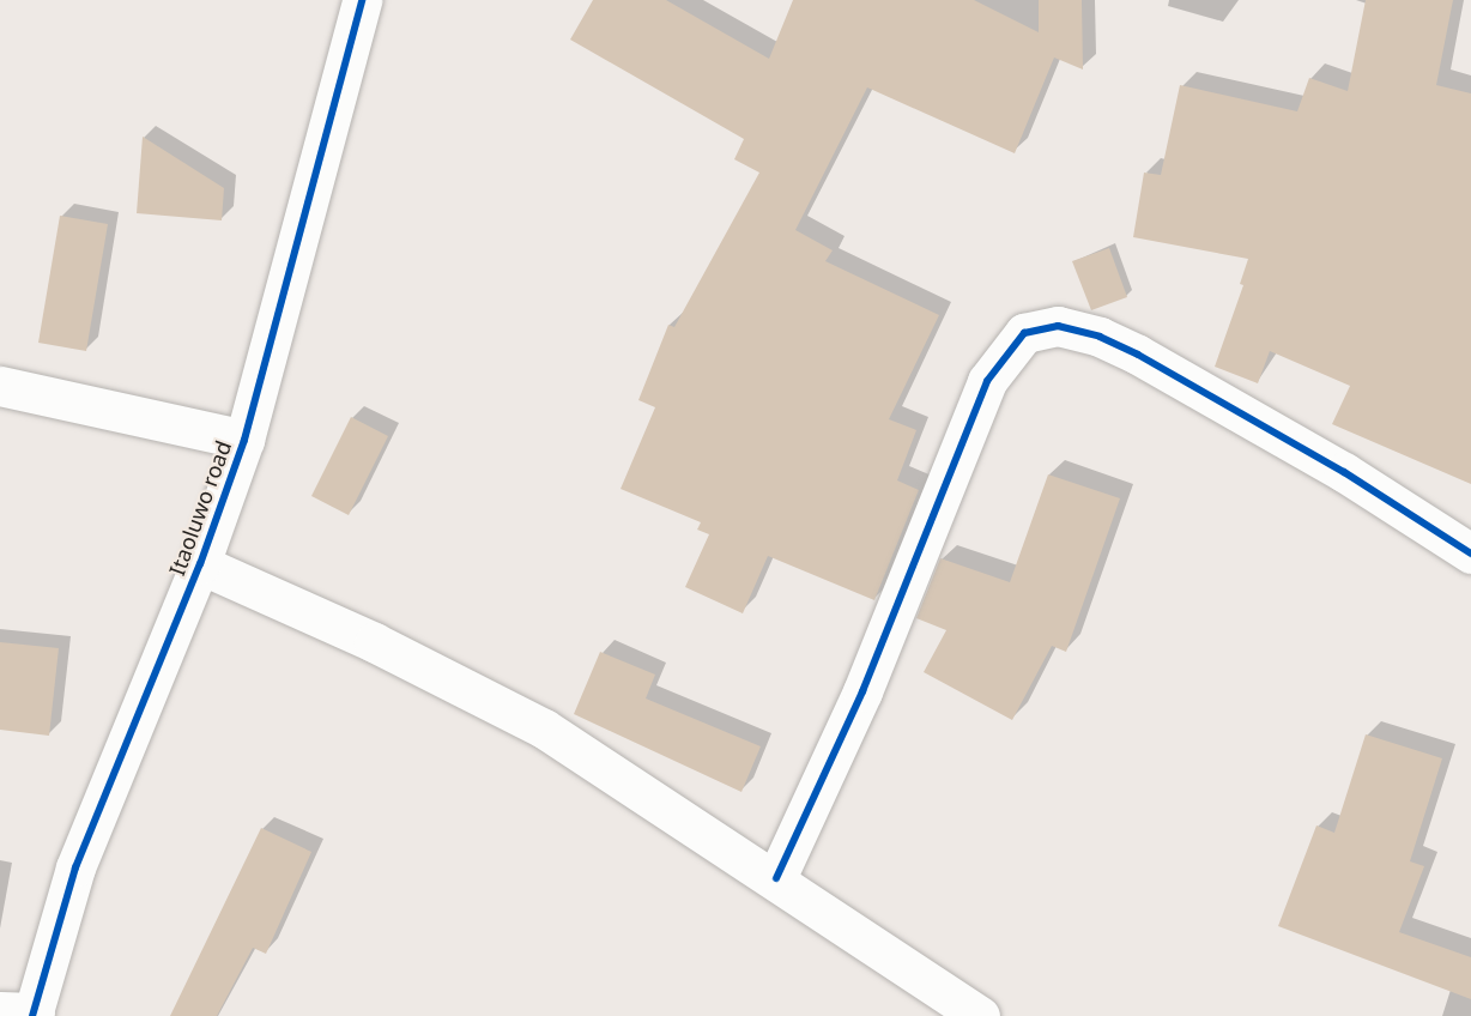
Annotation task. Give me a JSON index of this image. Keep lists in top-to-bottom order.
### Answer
{
  "streets": {
    "street": ["Itaoluwo road"]
  }
}
